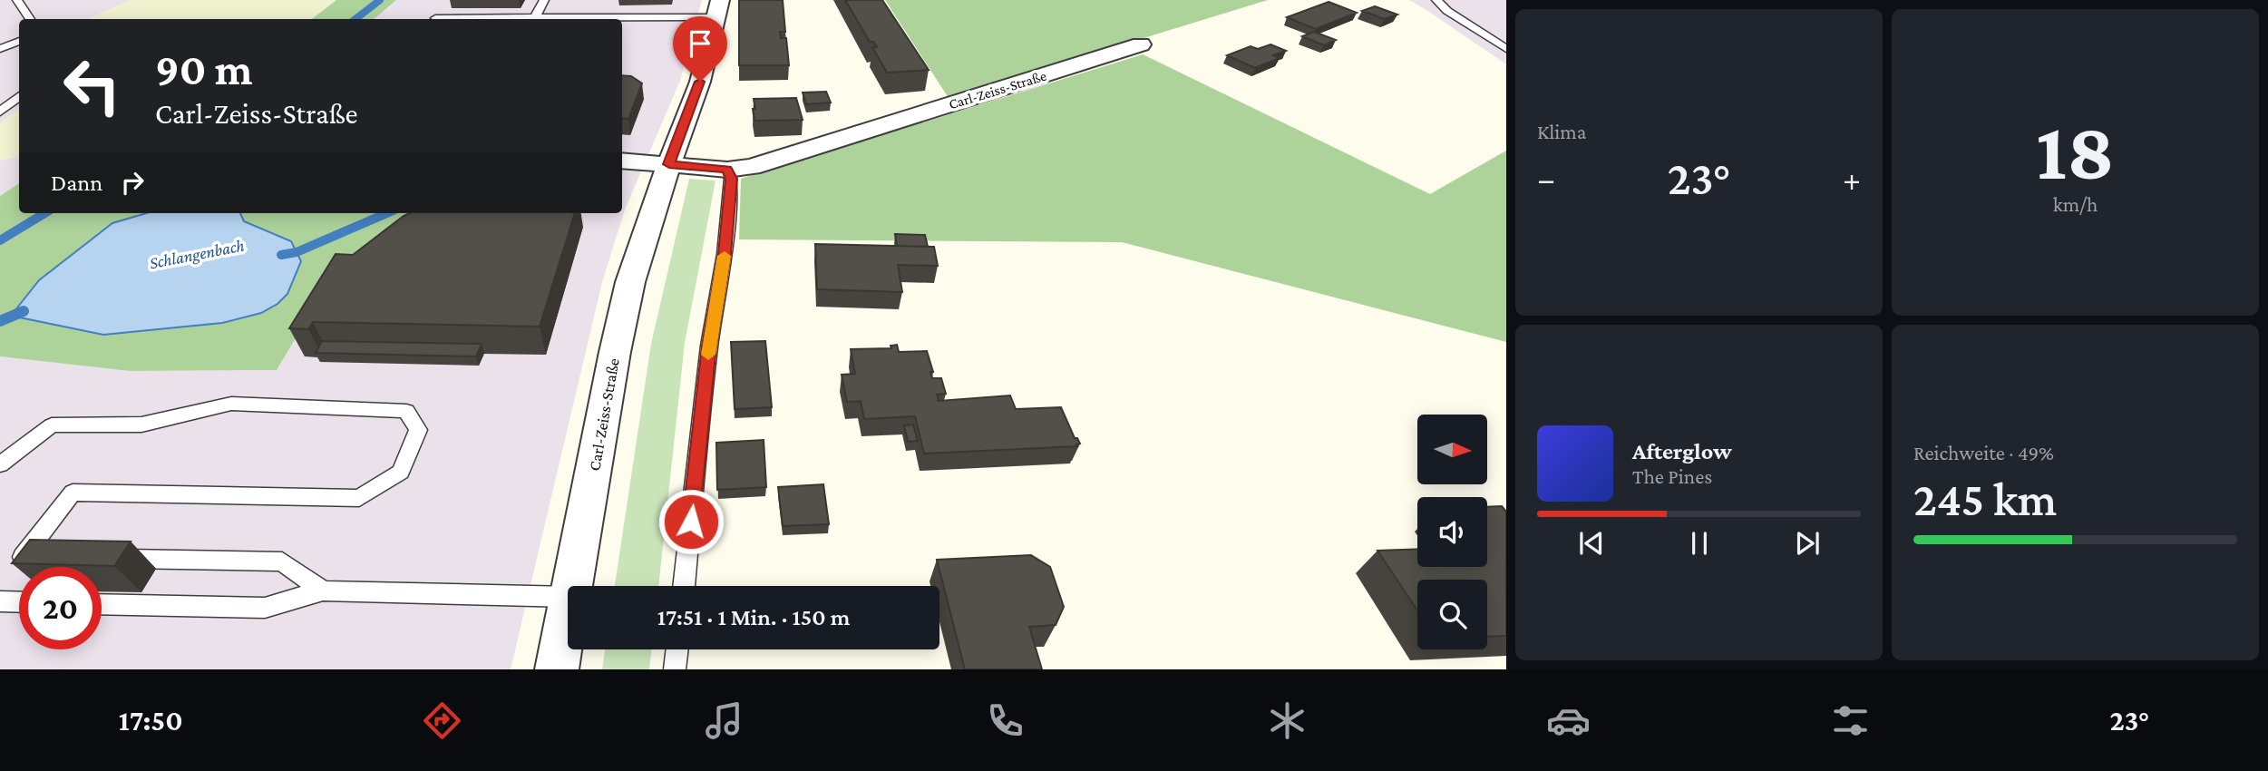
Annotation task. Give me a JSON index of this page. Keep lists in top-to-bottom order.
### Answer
{
  "streets": {
    "street": ["Carl-Zeiss-Straße"]
  },
  "water": ["Schlangenbach"],
  "north": "right",
  "page": {
    "tile": [
      "Klima",
      ["18", "km/h"],
      ["Reichweite · 49%", "245 km"]
    ],
    "turn": ["90 m", "Carl-Zeiss-Straße"],
    "then": "Dann",
    "heat": ["−", "23°", "+"],
    "song": ["Afterglow", "The Pines"],
    "limit": "20",
    "trip": "17:51 · 1 Min. · 150 m",
    "tabs": ["17:50", "23°"]
  }
}
